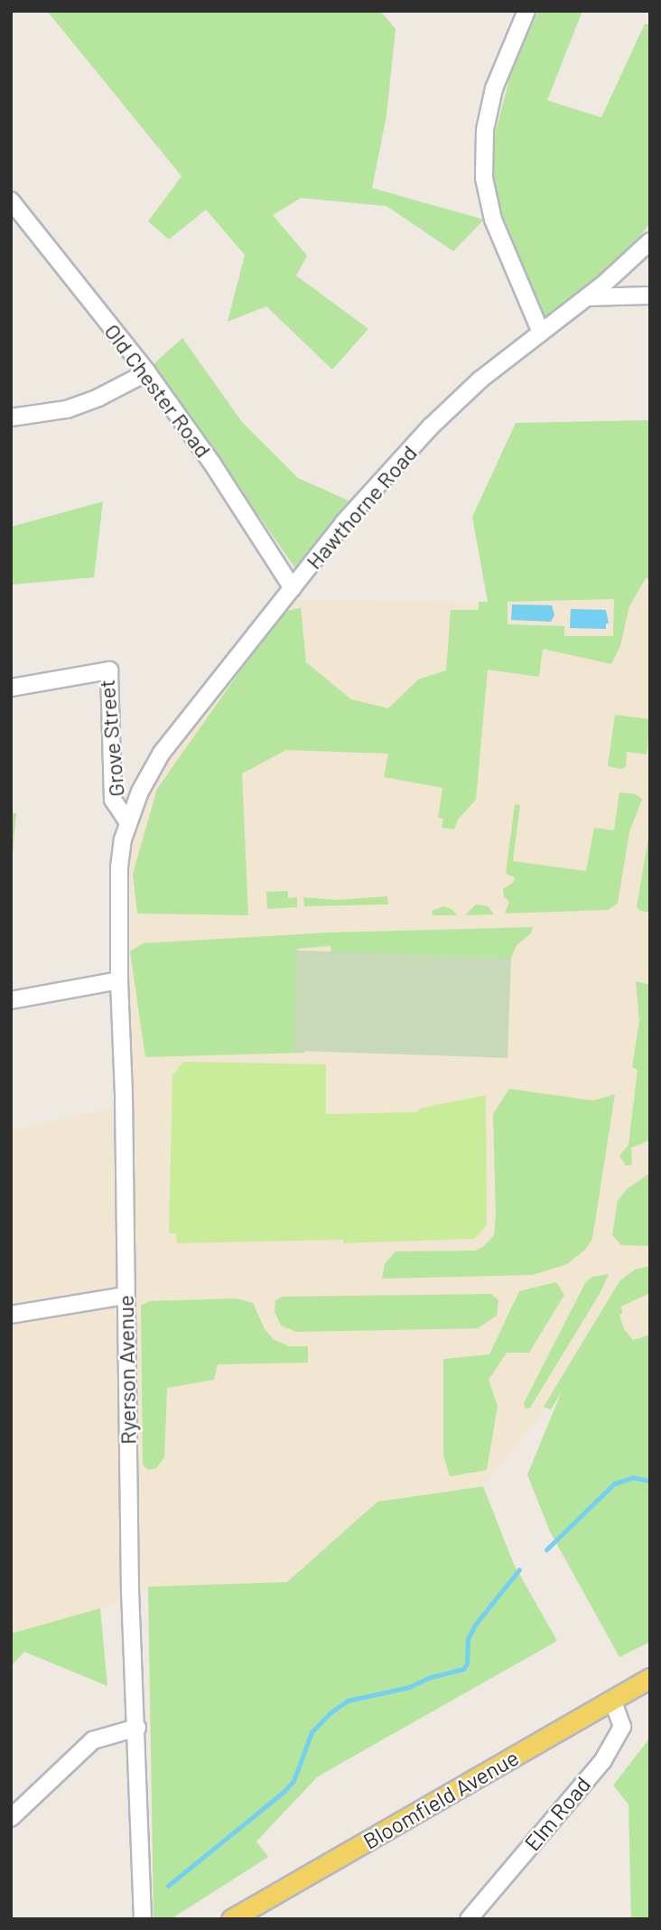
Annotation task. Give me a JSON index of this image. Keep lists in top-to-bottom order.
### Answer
{
  "streets": {
    "main road": ["Bloomfield Avenue"],
    "street": [
      "Old Chester Road",
      "Hawthorne Road",
      "Grove Street",
      "Ryerson Avenue",
      "Elm Road"
    ]
  },
  "crossings": [
    ["Old Chester Road", "Hawthorne Road"],
    ["Hawthorne Road", "Grove Street"],
    ["Hawthorne Road", "Ryerson Avenue"],
    ["Grove Street", "Ryerson Avenue"],
    ["Bloomfield Avenue", "Elm Road"]
  ]
}
